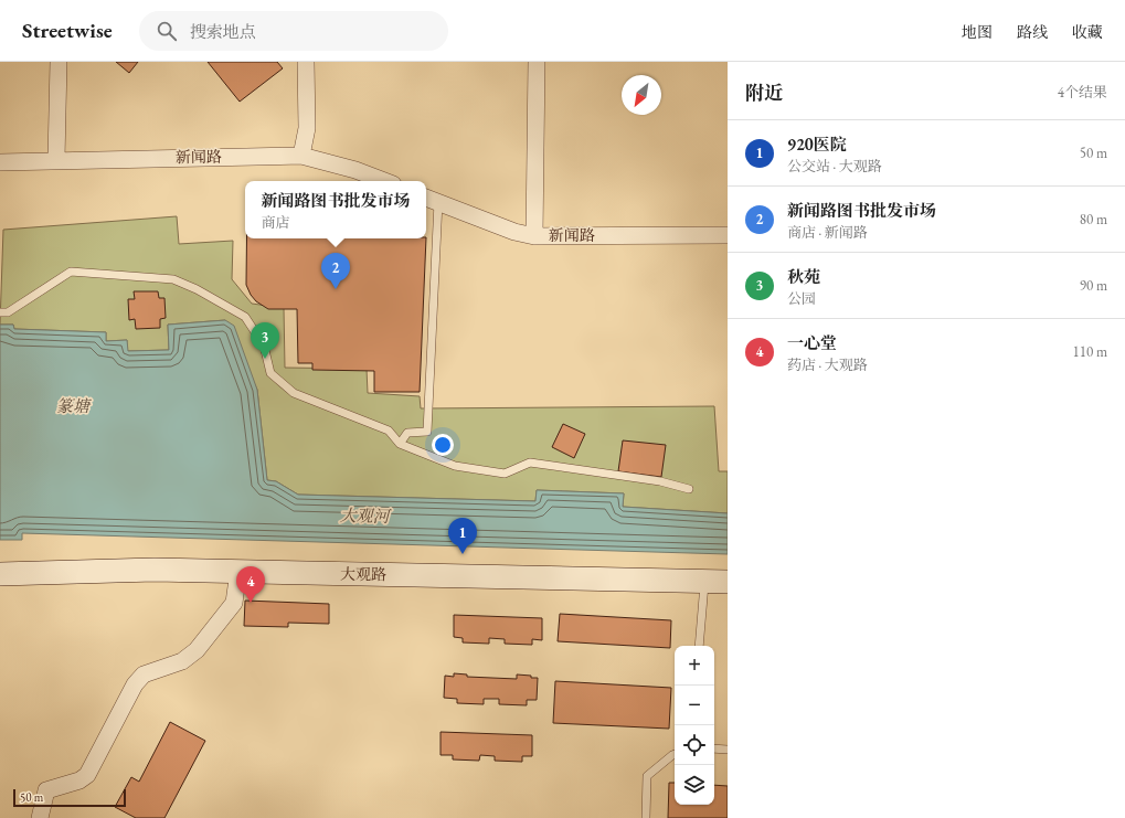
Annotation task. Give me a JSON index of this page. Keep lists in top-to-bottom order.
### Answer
{
  "streets": {
    "main road": ["大观路"],
    "street": ["新闻路"]
  },
  "water": ["篆塘", "大观河"],
  "scale_bar": "50 m",
  "north": "bottom left",
  "page": {
    "header": "Streetwise",
    "search": "搜索地点",
    "nav": ["地图", "路线", "收藏"],
    "heading": ["附近", "4个结果"],
    "list": [
      {
        "mark": "1",
        "name": "920医院",
        "note": "公交站 · 大观路",
        "value": "50 m"
      },
      {
        "mark": "2",
        "name": "新闻路图书批发市场",
        "note": "商店 · 新闻路",
        "value": "80 m"
      },
      {
        "mark": "3",
        "name": "秋苑",
        "note": "公园",
        "value": "90 m"
      },
      {
        "mark": "4",
        "name": "一心堂",
        "note": "药店 · 大观路",
        "value": "110 m"
      }
    ],
    "popup": ["新闻路图书批发市场", "商店"],
    "pins": [
      "2",
      "3",
      "1",
      "4"
    ],
    "map_buttons": ["+", "−"],
    "scale": "50 m"
  }
}
